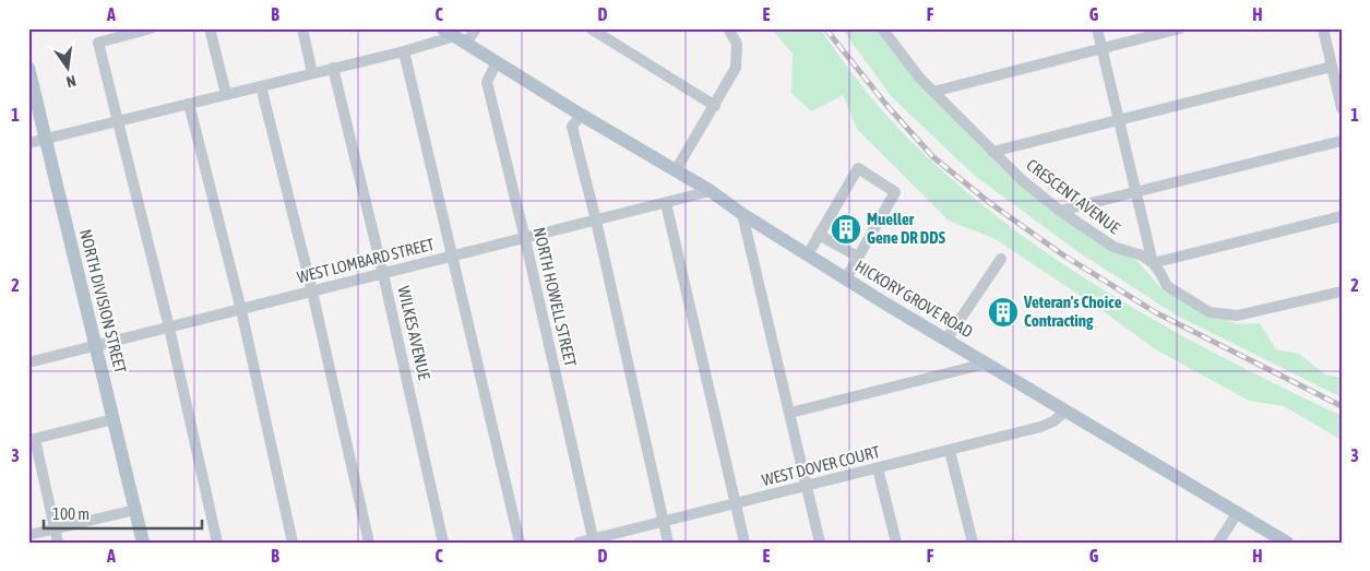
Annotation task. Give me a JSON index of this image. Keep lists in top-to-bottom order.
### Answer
{
  "streets": {
    "main road": ["HICKORY GROVE ROAD", "NORTH DIVISION STREET"],
    "street": [
      "CRESCENT AVENUE",
      "WEST LOMBARD STREET",
      "NORTH HOWELL STREET",
      "WILKES AVENUE",
      "WEST DOVER COURT"
    ]
  },
  "crossings": [
    ["WEST LOMBARD STREET", "NORTH HOWELL STREET"],
    ["WEST LOMBARD STREET", "HICKORY GROVE ROAD"],
    ["WEST LOMBARD STREET", "NORTH DIVISION STREET"],
    ["WEST LOMBARD STREET", "WILKES AVENUE"],
    ["NORTH HOWELL STREET", "HICKORY GROVE ROAD"],
    ["NORTH HOWELL STREET", "WEST DOVER COURT"],
    ["HICKORY GROVE ROAD", "WEST DOVER COURT"]
  ],
  "places": {
    "building": ["Mueller Gene DR DDS", "Veteran's Choice Contracting"]
  },
  "scale_bar": "100 m",
  "north": "bottom",
  "grid": {
    "columns": [
      "A",
      "B",
      "C",
      "D",
      "E",
      "F",
      "G",
      "H"
    ],
    "rows": ["1", "2", "3"]
  }
}
